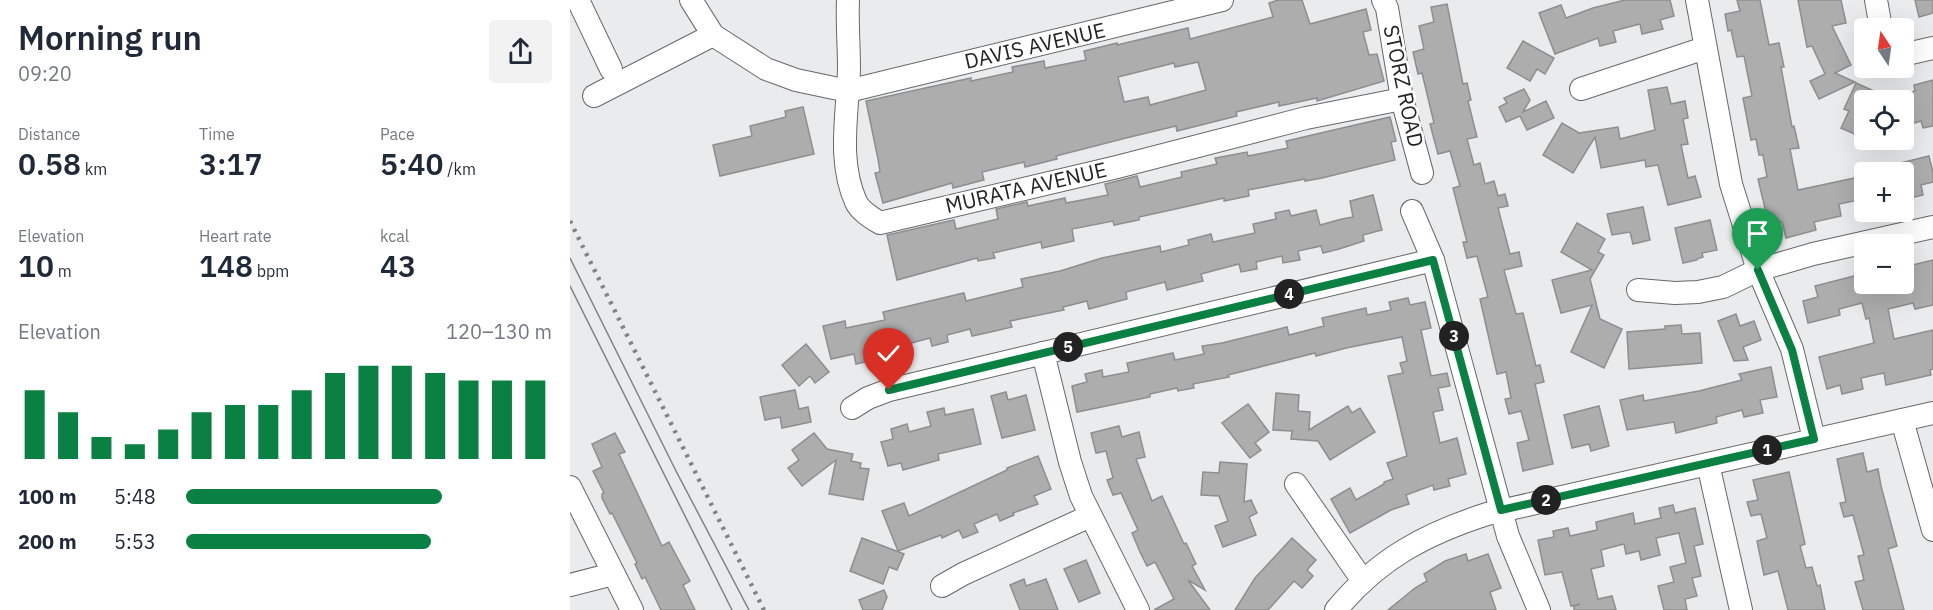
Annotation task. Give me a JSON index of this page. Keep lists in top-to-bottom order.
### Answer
{
  "streets": {
    "street": ["DAVIS AVENUE", "STORZ ROAD", "MURATA AVENUE"]
  },
  "crossings": [
    ["DAVIS AVENUE", "MURATA AVENUE"],
    ["STORZ ROAD", "MURATA AVENUE"]
  ],
  "north": "top",
  "page": {
    "heading": ["Morning run", "09:20"],
    "map_buttons": ["+", "−"],
    "stats": [
      ["Distance", "0.58 km"],
      ["Time", "3:17"],
      ["Pace", "5:40 /km"],
      ["Elevation", "10 m"],
      ["Heart rate", "148 bpm"],
      ["kcal", "43"]
    ],
    "pins": [
      "4",
      "3",
      "5",
      "1",
      "2"
    ],
    "chart": ["Elevation", "120–130 m"],
    "list": [
      {
        "name": "100 m",
        "note": "5:48"
      },
      {
        "name": "200 m",
        "note": "5:53"
      }
    ]
  }
}
